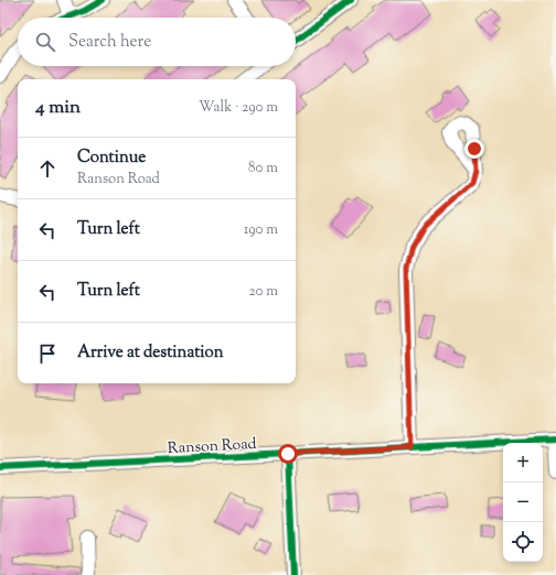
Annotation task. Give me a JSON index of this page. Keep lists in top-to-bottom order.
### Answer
{
  "streets": {
    "street": ["Ranson Road"]
  },
  "page": {
    "search": "Search here",
    "heading": ["4 min", "Walk · 290 m"],
    "list": [
      ["Continue", "Ranson Road", "80 m"],
      ["Turn left", "190 m"],
      ["Turn left", "20 m"],
      "Arrive at destination"
    ],
    "map_buttons": ["+", "−"]
  }
}
